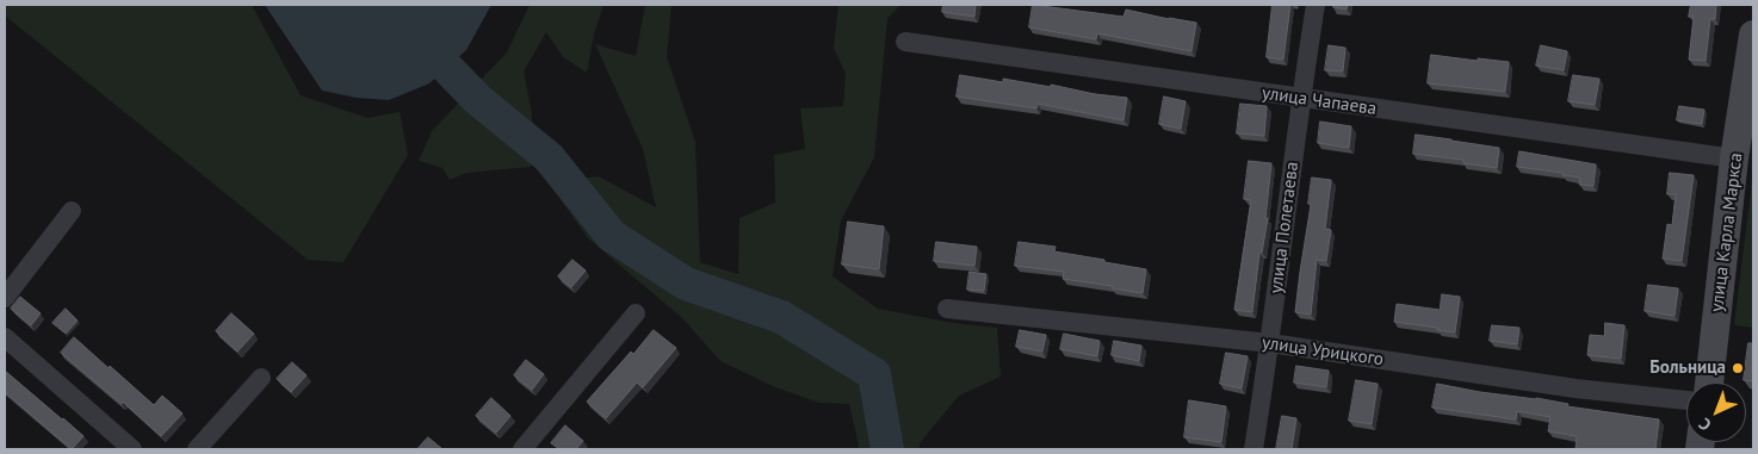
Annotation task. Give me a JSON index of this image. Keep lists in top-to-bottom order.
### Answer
{
  "streets": {
    "main road": ["улица Карла Маркса"],
    "street": ["улица Чапаева", "улица Полетаева", "улица Урицкого"]
  },
  "crossings": [
    ["улица Чапаева", "улица Полетаева"],
    ["улица Чапаева", "улица Карла Маркса"],
    ["улица Полетаева", "улица Урицкого"]
  ],
  "places": ["Больница"],
  "north": "bottom left"
}
